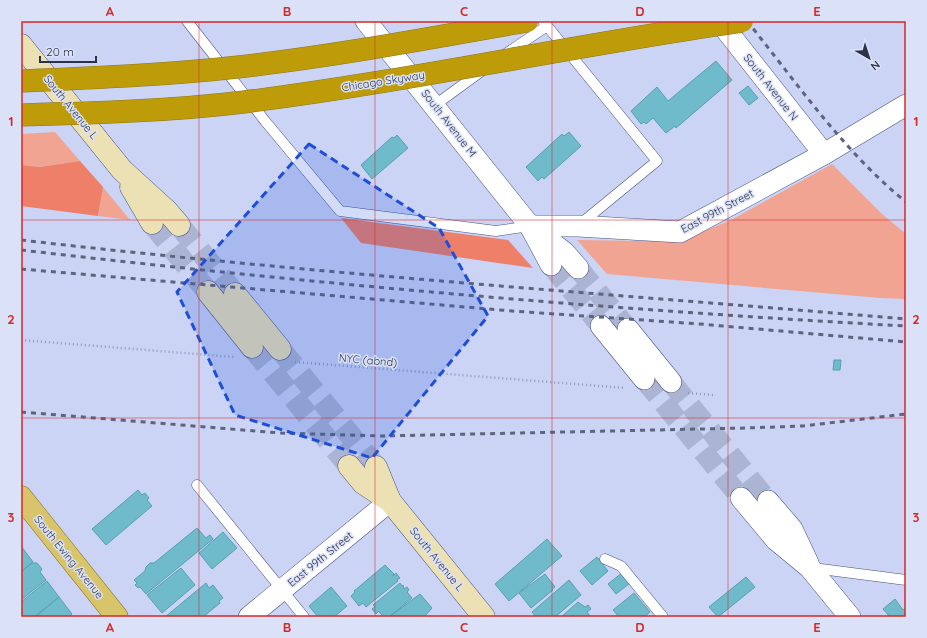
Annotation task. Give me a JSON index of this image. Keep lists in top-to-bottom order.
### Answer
{
  "streets": {
    "highway": ["Chicago Skyway"],
    "main road": ["South Ewing Avenue"],
    "street": [
      "South Avenue N",
      "South Avenue L",
      "South Avenue M",
      "East 99th Street"
    ],
    "path": ["NYC (abnd)"]
  },
  "crossings": [
    ["South Avenue N", "East 99th Street"],
    ["South Avenue L", "East 99th Street"],
    ["South Avenue M", "East 99th Street"]
  ],
  "scale_bar": "20 m",
  "north": "bottom right",
  "grid": {
    "columns": [
      "A",
      "B",
      "C",
      "D",
      "E"
    ],
    "rows": ["1", "2", "3"]
  }
}
